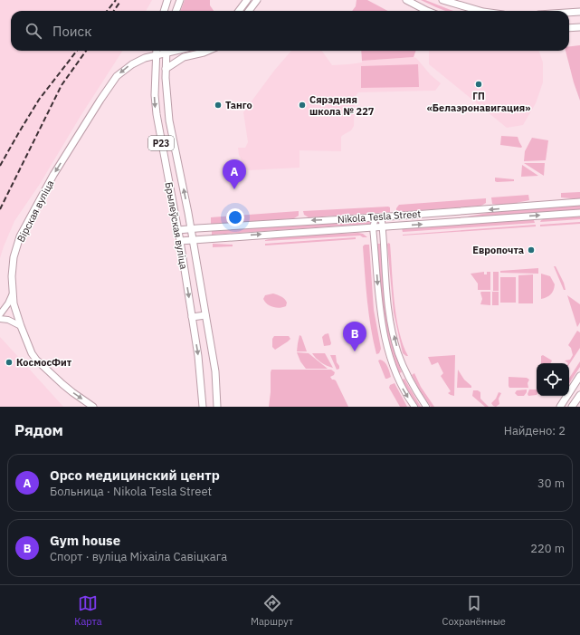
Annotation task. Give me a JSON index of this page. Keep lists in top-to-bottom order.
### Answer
{
  "streets": {
    "main road": [
      "Р23",
      "Вірская вуліца",
      "Nikola Tesla Street",
      "Брылеўская вуліца"
    ]
  },
  "crossings": [
    ["Р23", "Вірская вуліца"],
    ["Р23", "Брылеўская вуліца"],
    ["Вірская вуліца", "Брылеўская вуліца"],
    ["Nikola Tesla Street", "Брылеўская вуліца"]
  ],
  "one_way": ["Вірская вуліца"],
  "places": [
    "ГП «Белаэронавигация»",
    "Танго",
    "Сярэдняя школа № 227",
    "Европочта",
    "КосмосФит"
  ],
  "page": {
    "search": "Поиск",
    "pins": ["A", "B"],
    "heading": ["Рядом", "Найдено: 2"],
    "list": [
      {
        "mark": "A",
        "name": "Орсо медицинский центр",
        "note": "Больница · Nikola Tesla Street",
        "value": "30 m"
      },
      {
        "mark": "B",
        "name": "Gym house",
        "note": "Спорт · вуліца Міхаіла Савіцкага",
        "value": "220 m"
      }
    ],
    "nav": ["Карта", "Маршрут", "Сохранённые"]
  }
}
